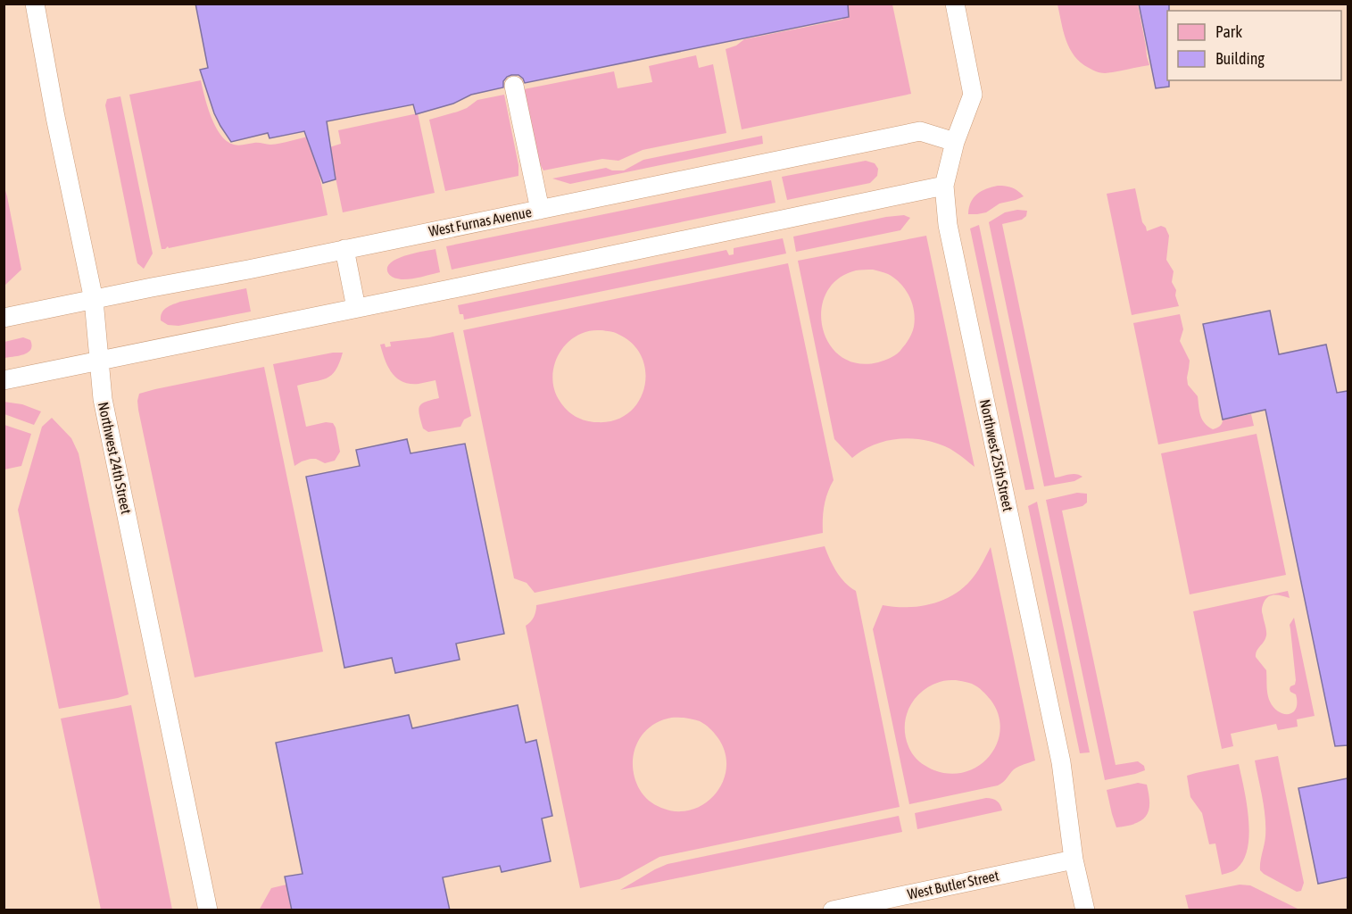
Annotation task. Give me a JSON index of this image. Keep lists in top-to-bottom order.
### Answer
{
  "streets": {
    "lane": [
      "West Furnas Avenue",
      "Northwest 25th Street",
      "Northwest 24th Street",
      "West Butler Street"
    ]
  },
  "crossings": [
    ["West Furnas Avenue", "Northwest 25th Street"],
    ["West Furnas Avenue", "Northwest 24th Street"],
    ["Northwest 25th Street", "West Butler Street"]
  ],
  "legend": ["Park", "Building"]
}
